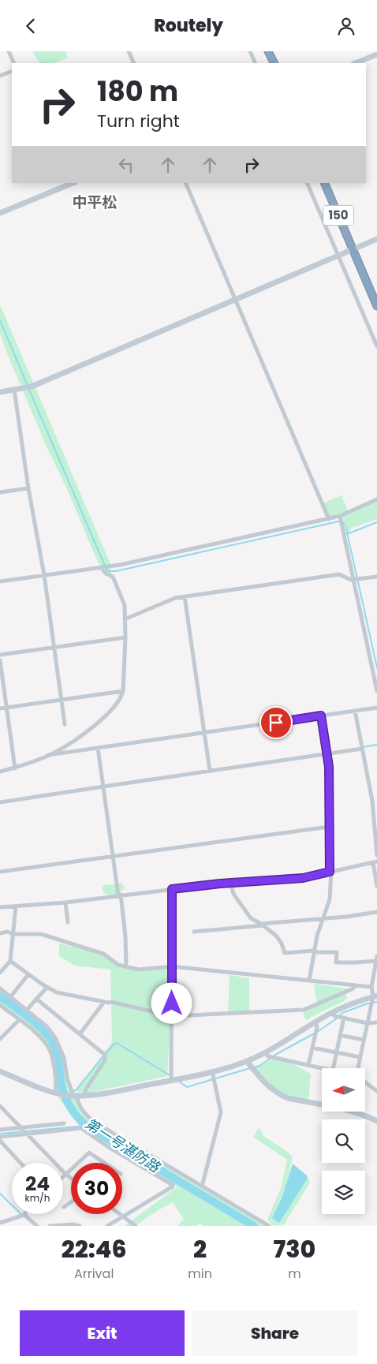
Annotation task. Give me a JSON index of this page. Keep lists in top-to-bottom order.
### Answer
{
  "streets": {
    "highway": ["150"]
  },
  "districts": ["中平松"],
  "water": ["第一号湛防路"],
  "north": "left",
  "page": {
    "header": "Routely",
    "turn": ["180 m", "Turn right"],
    "speed": "24 km/h",
    "limit": "30",
    "eta": [
      "22:46",
      "Arrival",
      "2",
      "min",
      "730",
      "m"
    ],
    "buttons": ["Exit", "Share"]
  }
}
